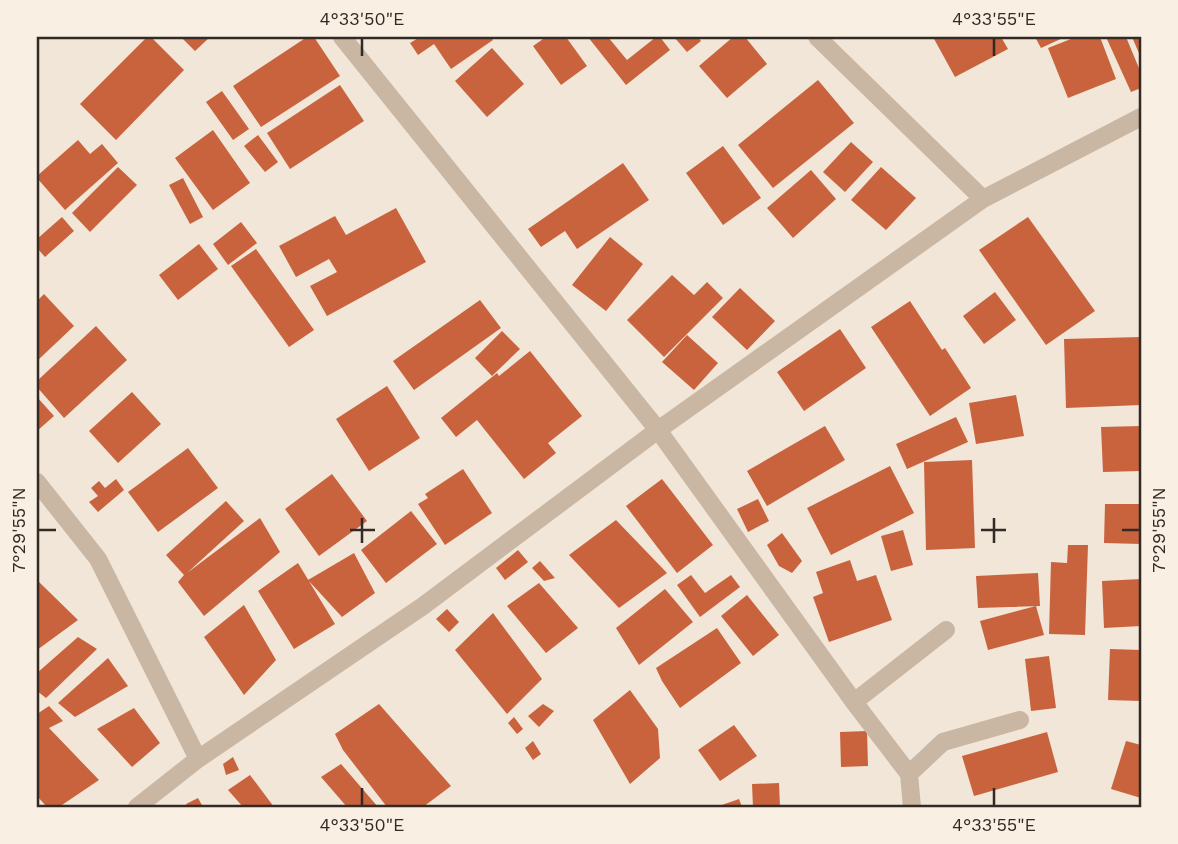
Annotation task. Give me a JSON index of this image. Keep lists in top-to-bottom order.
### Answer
{
  "coordinates": ["4°33'50\"E", "4°33'55\"E", "7°29'55\"N"]
}
